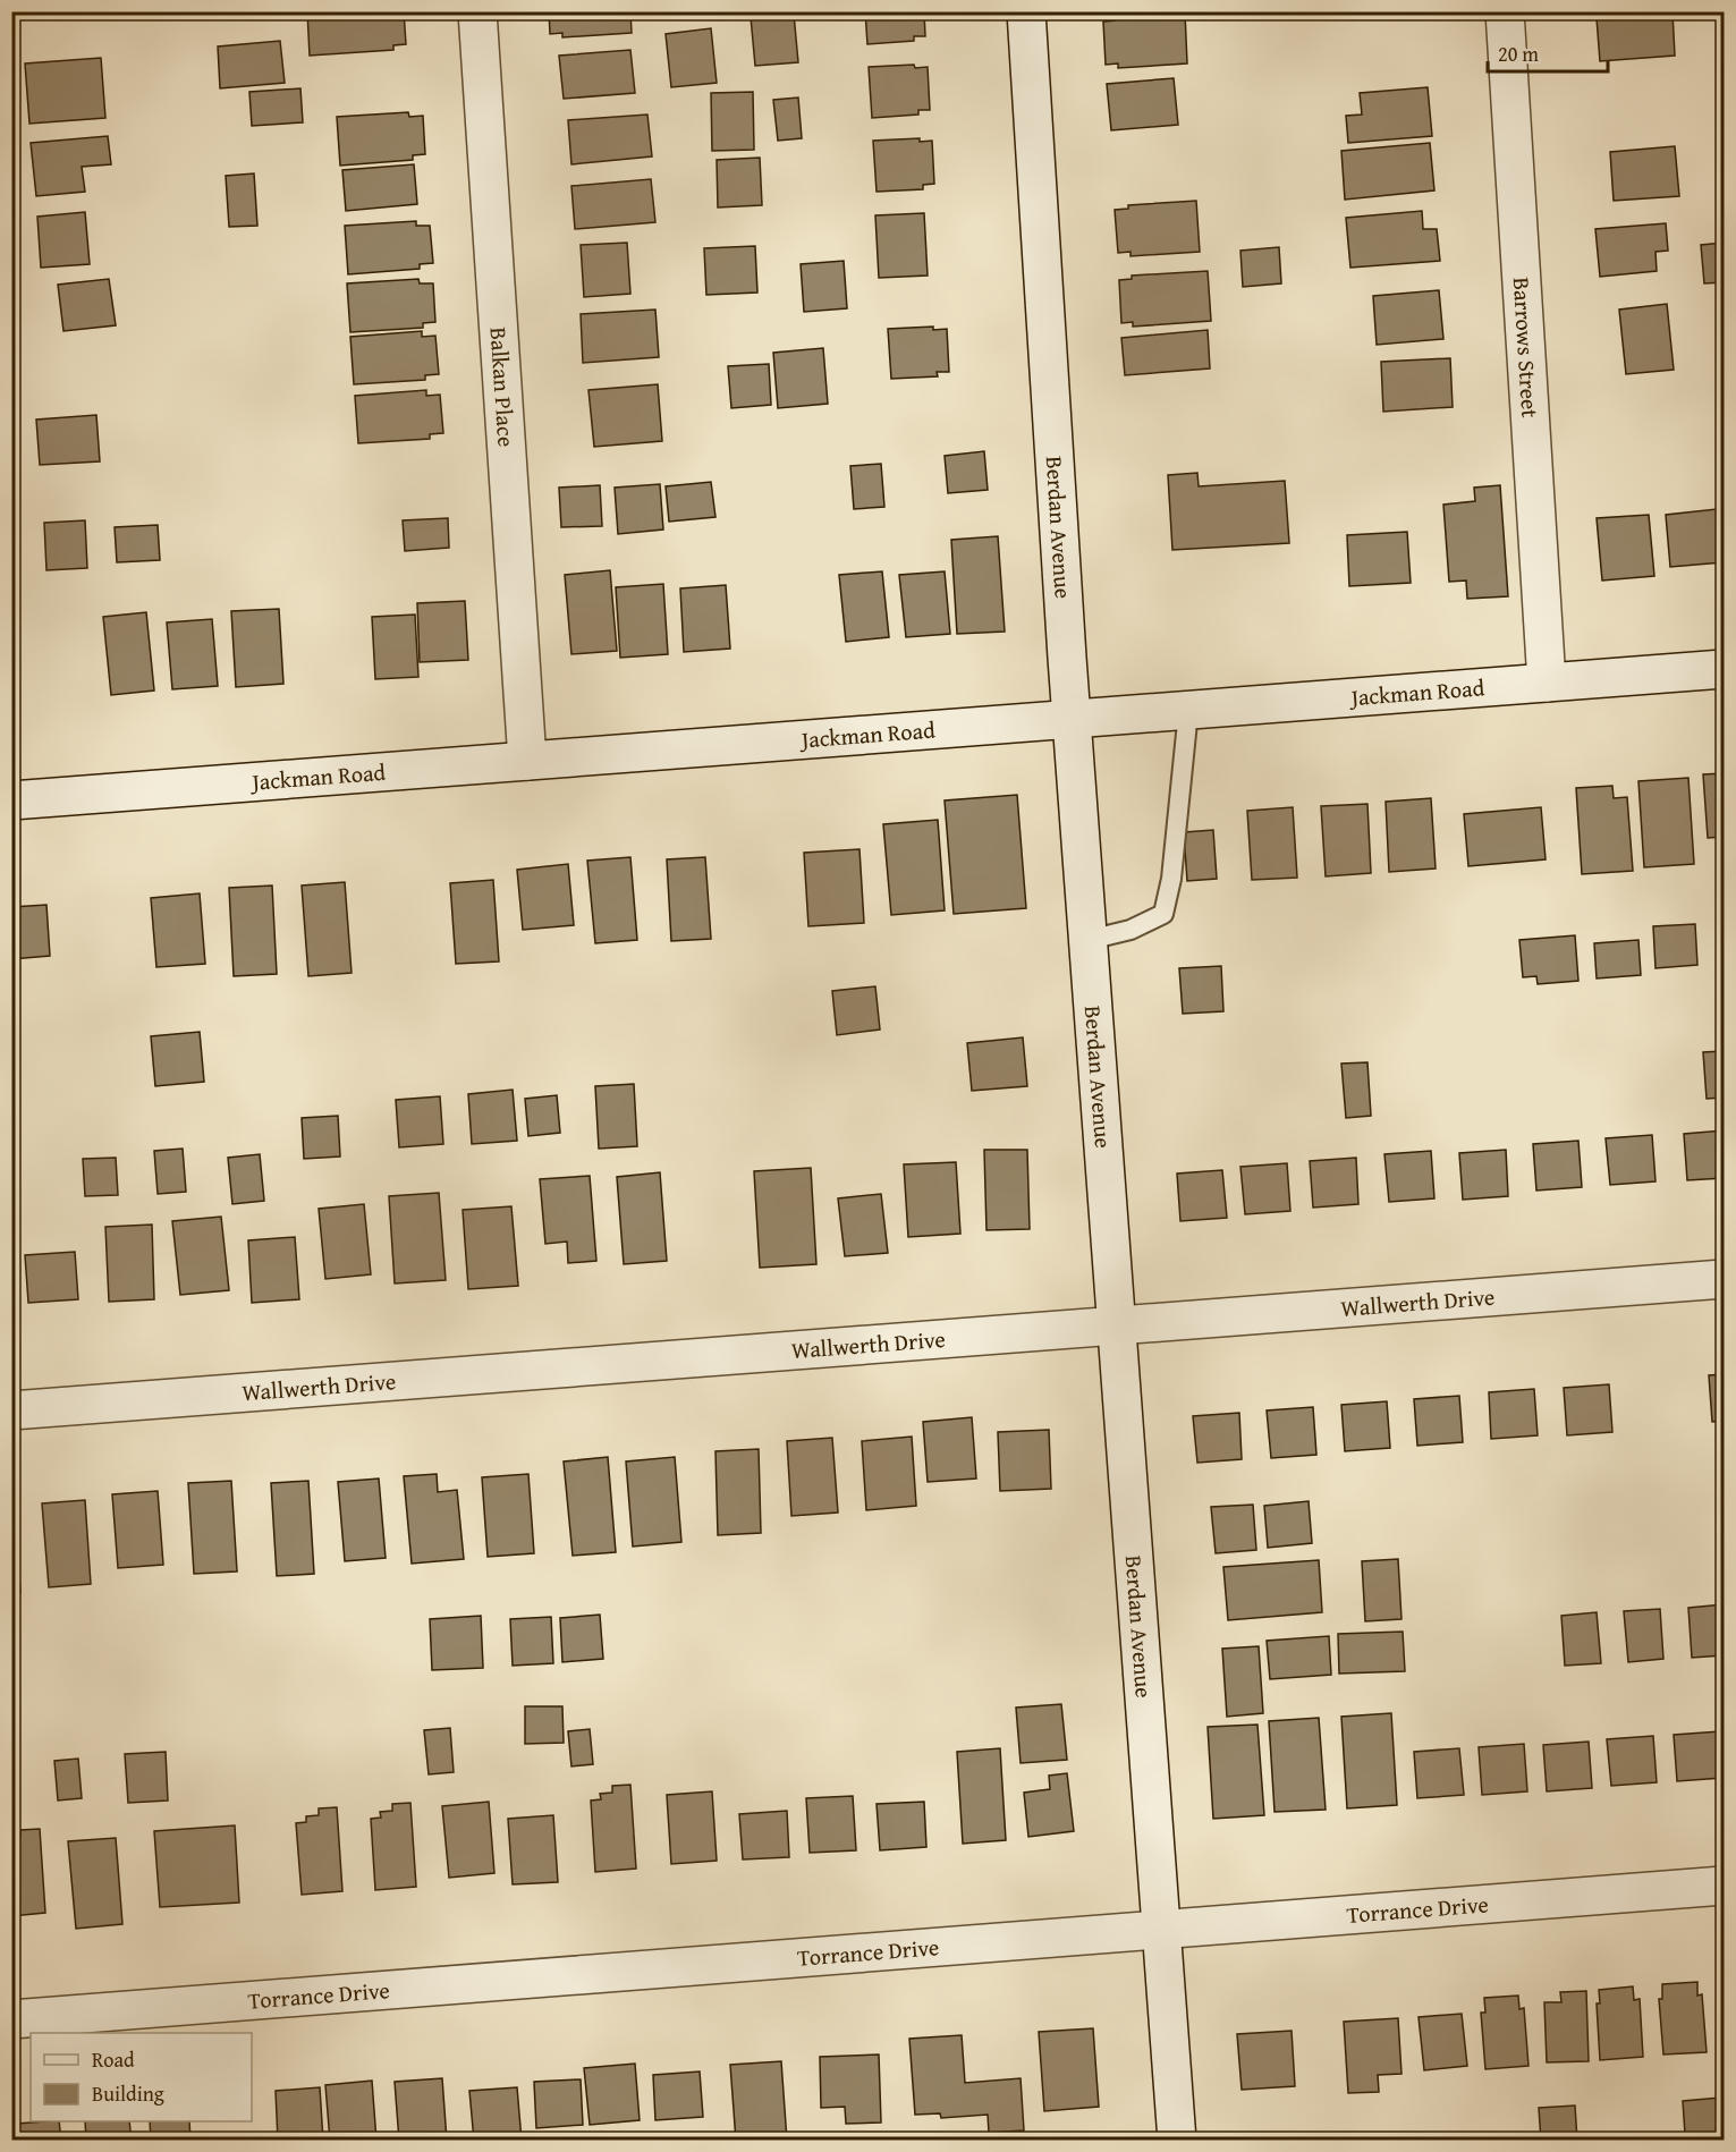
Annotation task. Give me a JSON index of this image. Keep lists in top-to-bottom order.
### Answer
{
  "streets": {
    "street": [
      "Barrows Street",
      "Balkan Place",
      "Berdan Avenue",
      "Jackman Road",
      "Wallwerth Drive",
      "Torrance Drive"
    ]
  },
  "crossings": [
    ["Barrows Street", "Jackman Road"],
    ["Balkan Place", "Jackman Road"],
    ["Berdan Avenue", "Jackman Road"],
    ["Berdan Avenue", "Wallwerth Drive"],
    ["Berdan Avenue", "Torrance Drive"]
  ],
  "legend": ["Road", "Building"],
  "scale_bar": "20 m"
}
